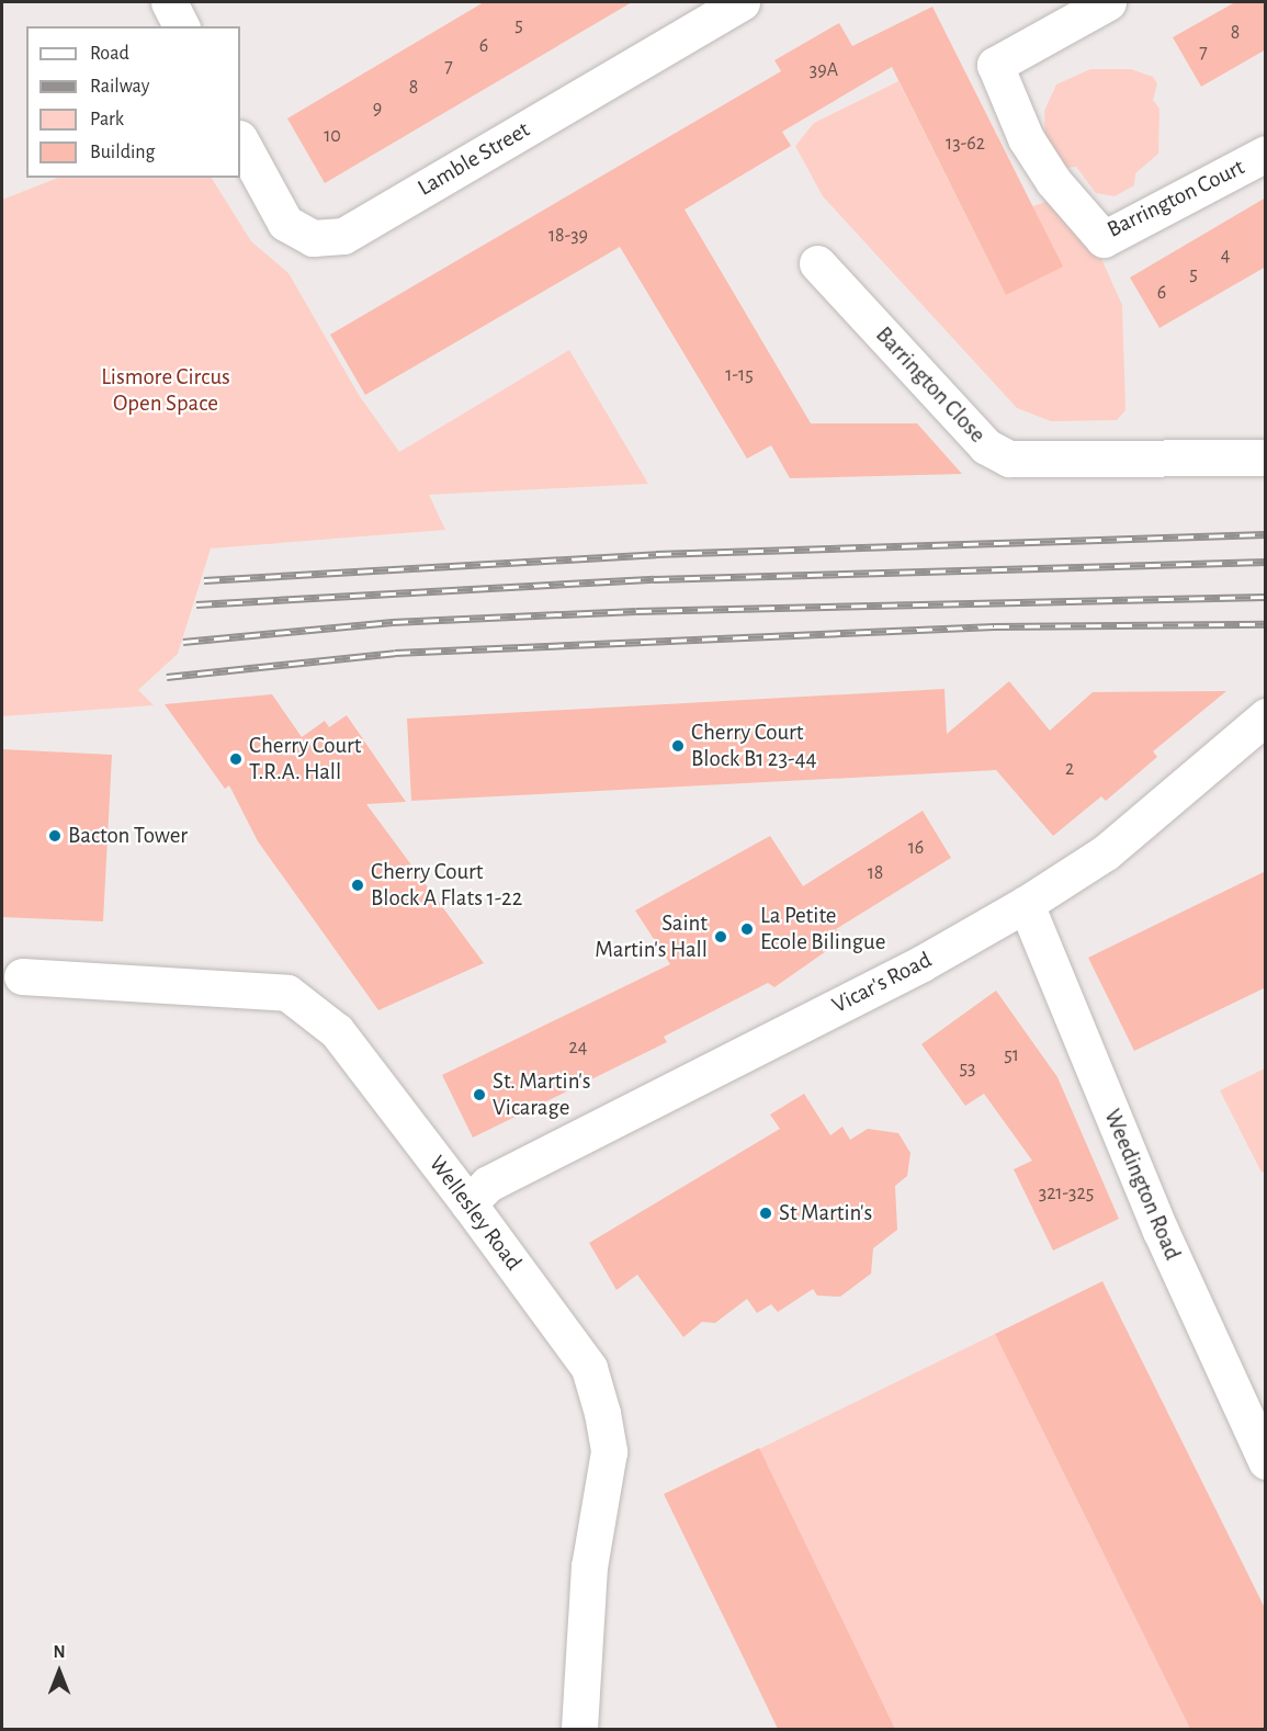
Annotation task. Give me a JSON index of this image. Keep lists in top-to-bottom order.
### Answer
{
  "streets": {
    "street": [
      "Lamble Street",
      "Barrington Court",
      "Barrington Close",
      "Vicar's Road",
      "Weedington Road",
      "Wellesley Road"
    ]
  },
  "crossings": [
    ["Vicar's Road", "Weedington Road"],
    ["Vicar's Road", "Wellesley Road"]
  ],
  "parks": ["Lismore Circus Open Space"],
  "places": [
    "Cherry Court Block B1 23-44",
    "Cherry Court T.R.A. Hall",
    "Bacton Tower",
    "Cherry Court Block A Flats 1-22",
    "La Petite Ecole Bilingue",
    "Saint Martin's Hall",
    "St. Martin's Vicarage",
    "St Martin's"
  ],
  "house_numbers": [
    "5",
    "8",
    "6",
    "7",
    "7",
    "39A",
    "8",
    "9",
    "10",
    "13-62",
    "18-39",
    "4",
    "5",
    "6",
    "1-15",
    "2",
    "16",
    "18",
    "24",
    "51",
    "53",
    "321-325"
  ],
  "legend": [
    "Road",
    "Railway",
    "Park",
    "Building"
  ],
  "north": "top"
}
